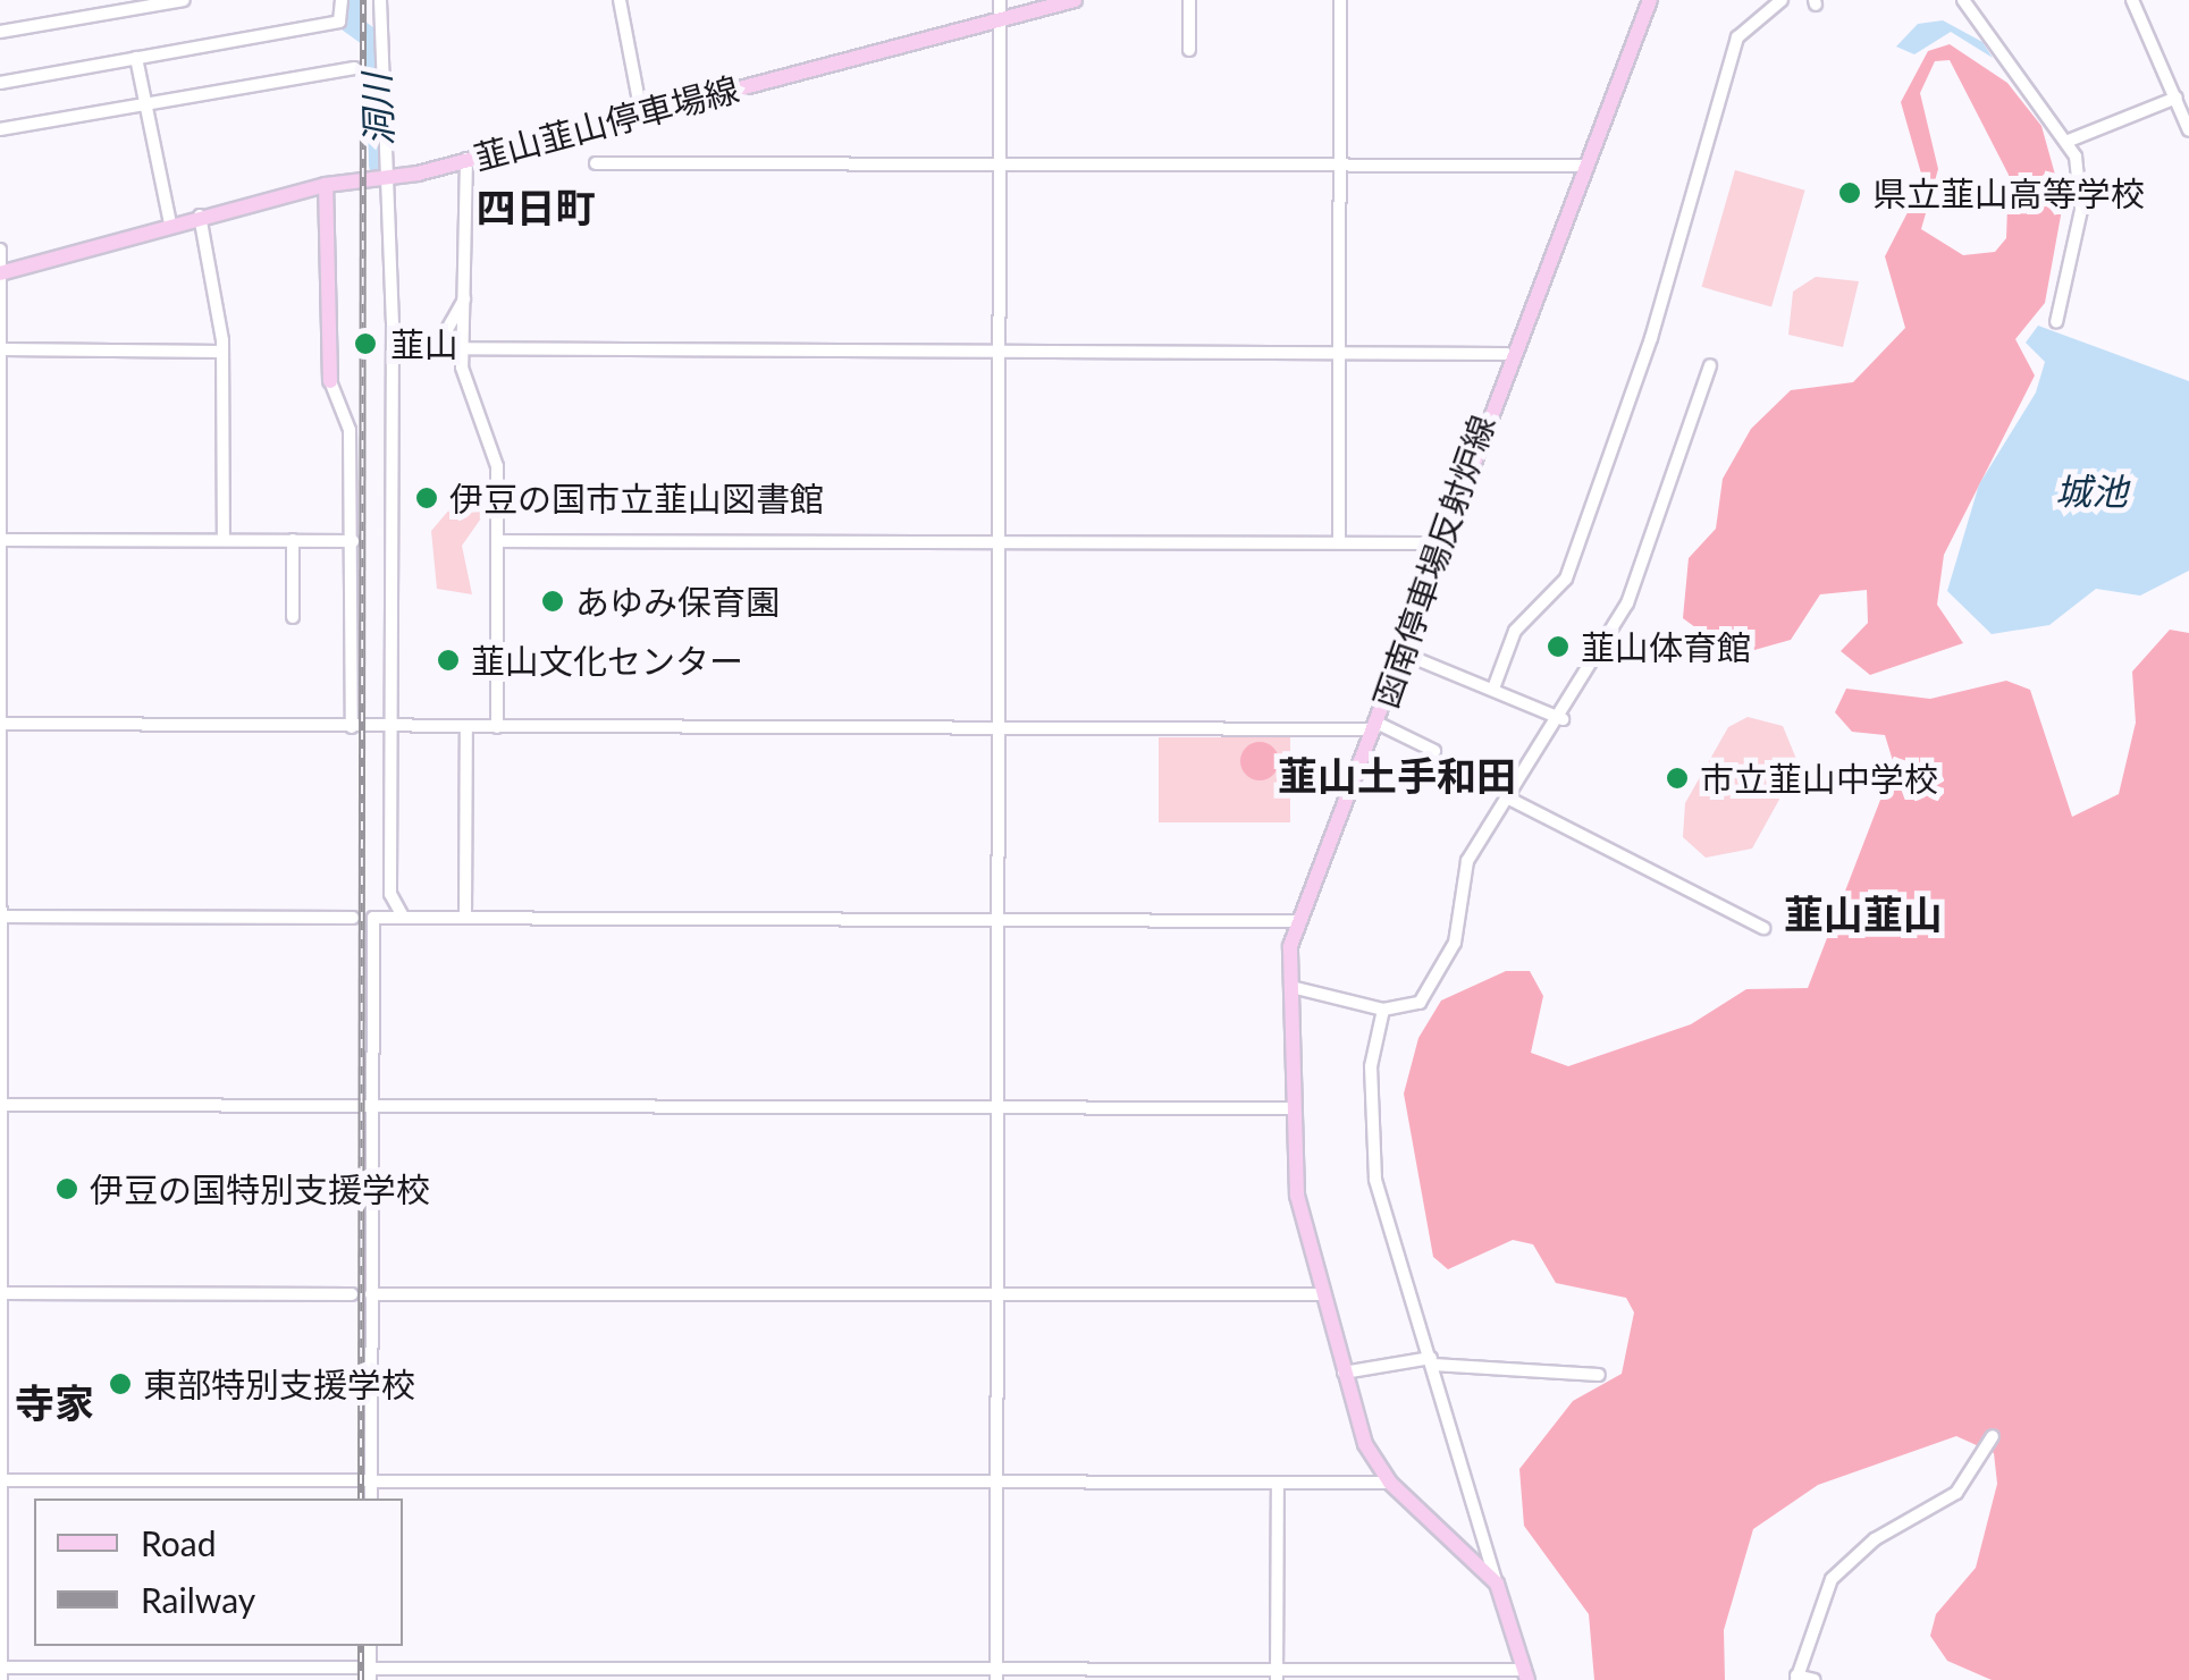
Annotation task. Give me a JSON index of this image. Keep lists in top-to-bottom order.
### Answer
{
  "streets": {
    "main road": ["韮山韮山停車場線", "函南停車場反射炉線"]
  },
  "districts": [
    "四日町",
    "韮山土手和田",
    "韮山韮山",
    "寺家"
  ],
  "water": ["洞川", "城池"],
  "places": [
    "県立韮山高等学校",
    "韮山",
    "伊豆の国市立韮山図書館",
    "あゆみ保育園",
    "韮山体育館",
    "韮山文化センター",
    "市立韮山中学校",
    "伊豆の国特別支援学校",
    "東部特別支援学校"
  ],
  "legend": ["Road", "Railway"]
}
